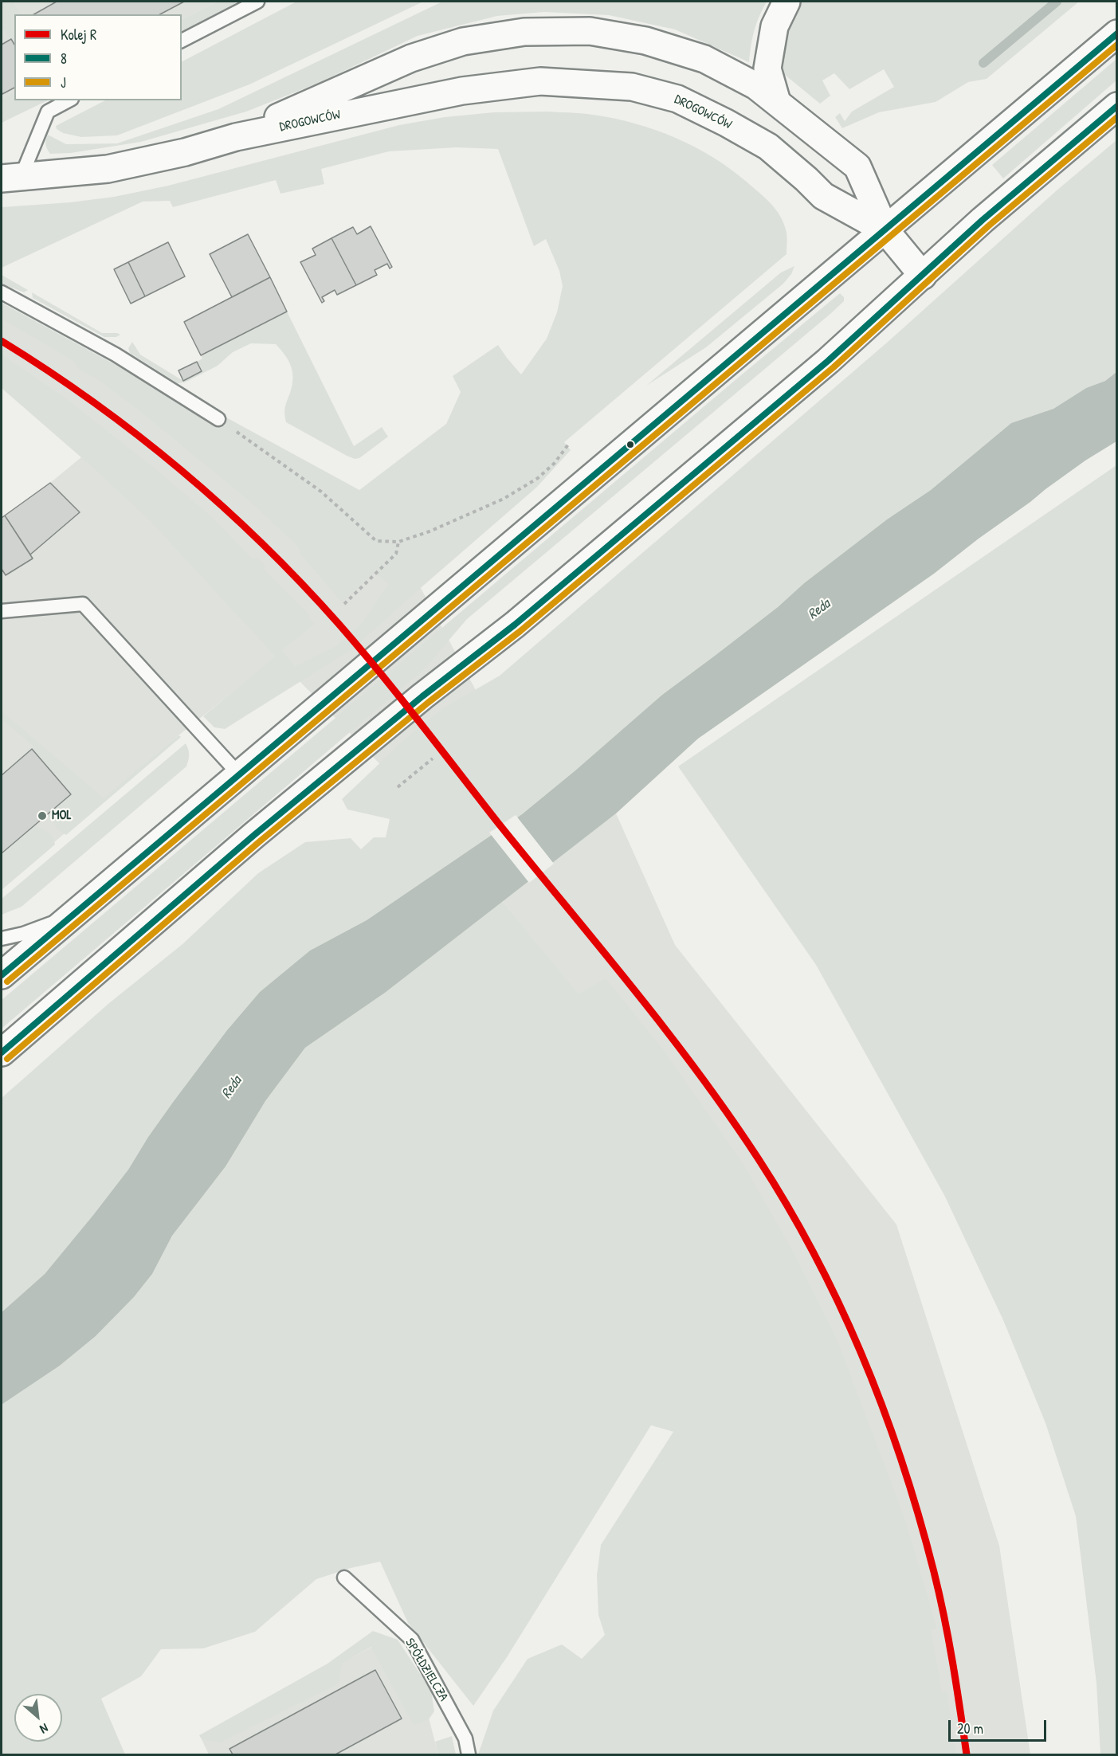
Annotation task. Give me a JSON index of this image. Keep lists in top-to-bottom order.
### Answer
{
  "streets": {
    "main road": ["DROGOWCÓW"],
    "lane": ["SPÓŁDZIELCZA"]
  },
  "water": ["Reda"],
  "places": ["MOL"],
  "lines": ["transit line 8", "transit line J", "rail line R"],
  "legend": ["Kolej R", "8", "J"],
  "scale_bar": "20 m",
  "north": "bottom right"
}
